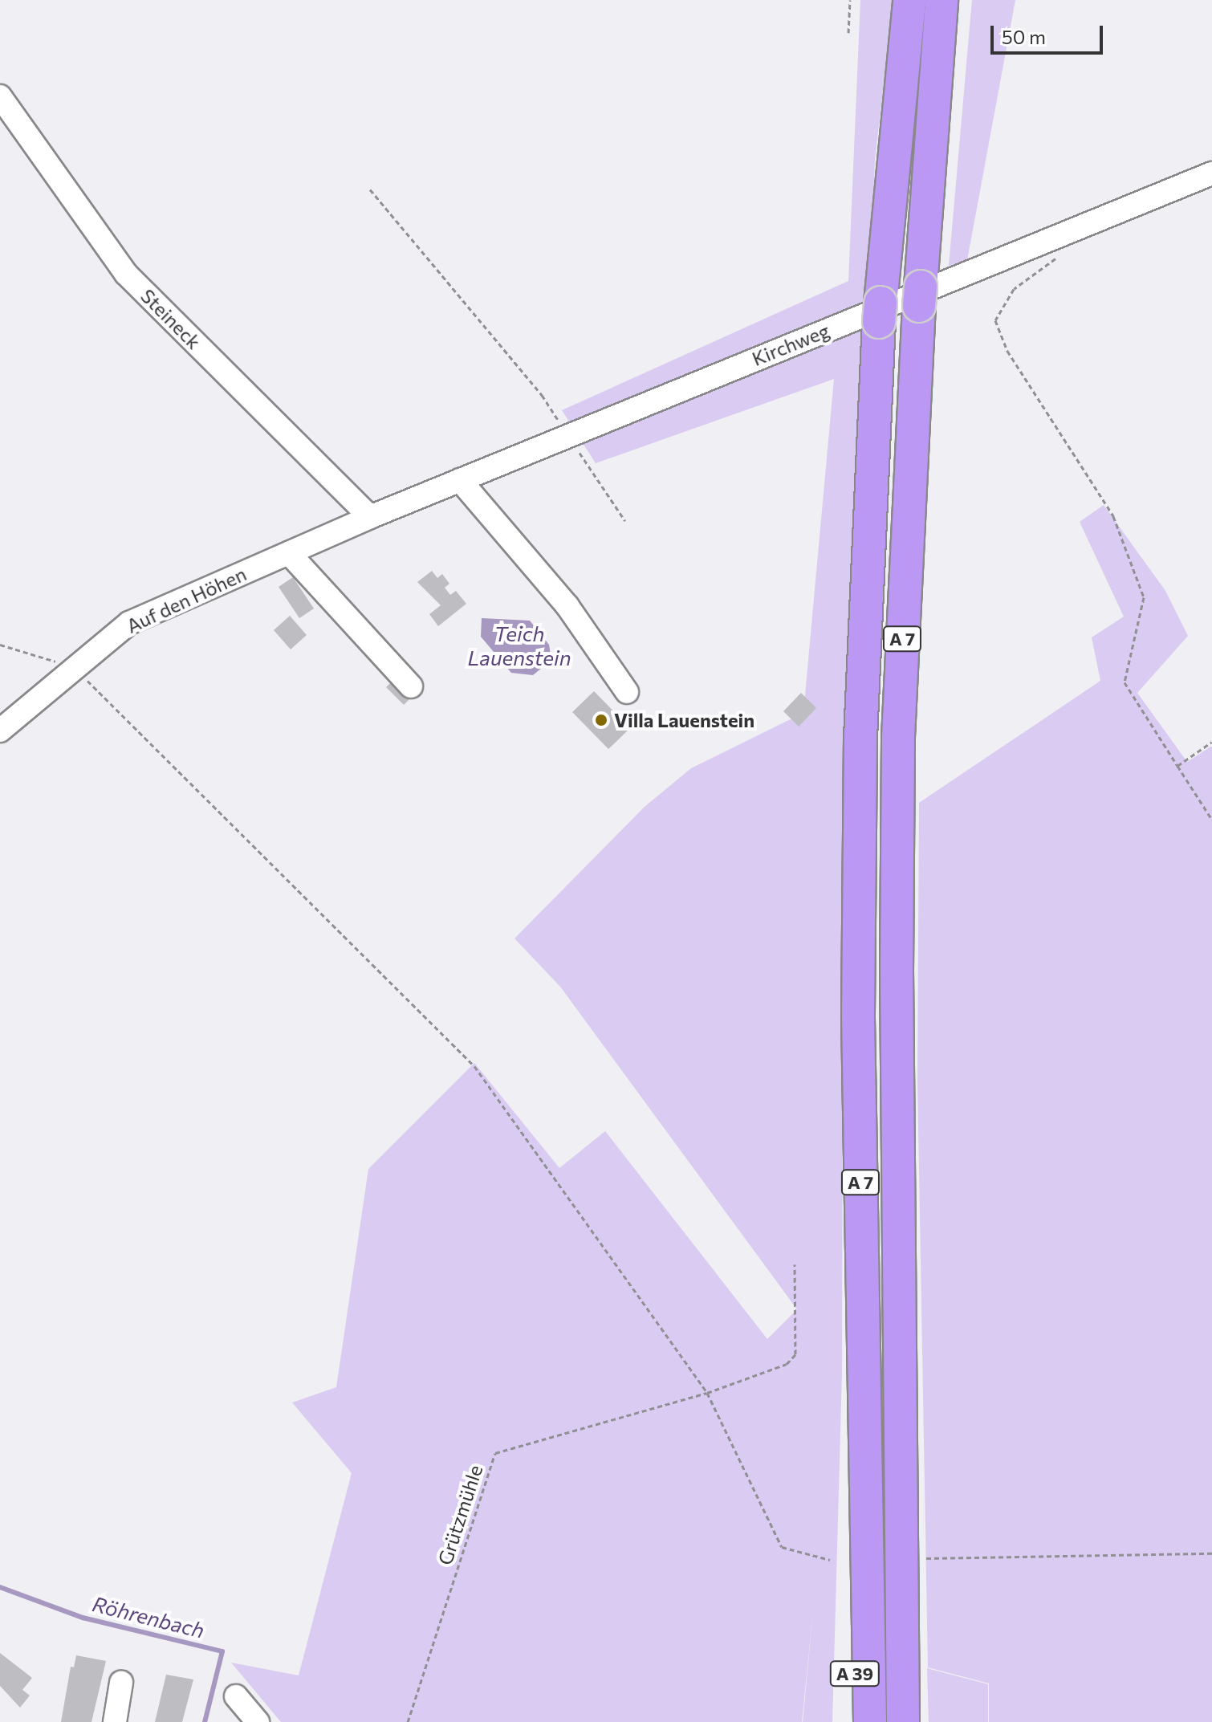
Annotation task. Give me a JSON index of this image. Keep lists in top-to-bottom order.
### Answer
{
  "streets": {
    "highway": ["A 7", "A 39"],
    "street": ["Steineck", "Kirchweg", "Auf den Höhen"],
    "path": ["Grützmühle"]
  },
  "crossings": [
    ["Steineck", "Kirchweg"],
    ["Steineck", "Auf den Höhen"],
    ["Kirchweg", "Auf den Höhen"],
    ["A 7", "A 39"]
  ],
  "water": ["Teich Lauenstein", "Röhrenbach"],
  "places": ["Villa Lauenstein"],
  "scale_bar": "50 m"
}
